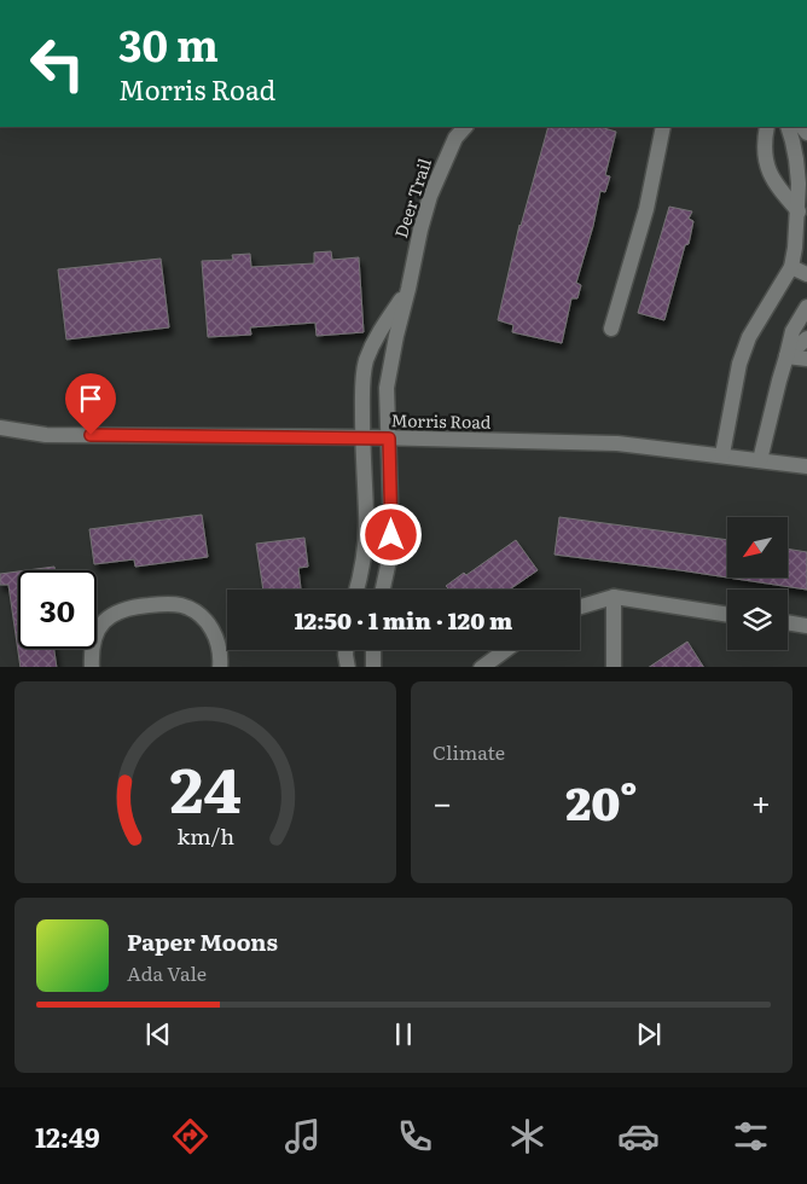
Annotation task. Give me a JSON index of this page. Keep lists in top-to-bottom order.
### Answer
{
  "streets": {
    "street": ["Deer Trail", "Morris Road"]
  },
  "crossings": [
    ["Deer Trail", "Morris Road"]
  ],
  "north": "bottom left",
  "page": {
    "turn": ["30 m", "Morris Road"],
    "limit": "30",
    "trip": "12:50 · 1 min · 120 m",
    "tile": "Climate",
    "heat": ["−", "20°", "+"],
    "song": ["Paper Moons", "Ada Vale"],
    "tabs": "12:49",
    "gauge": ["24", "km/h"]
  }
}
